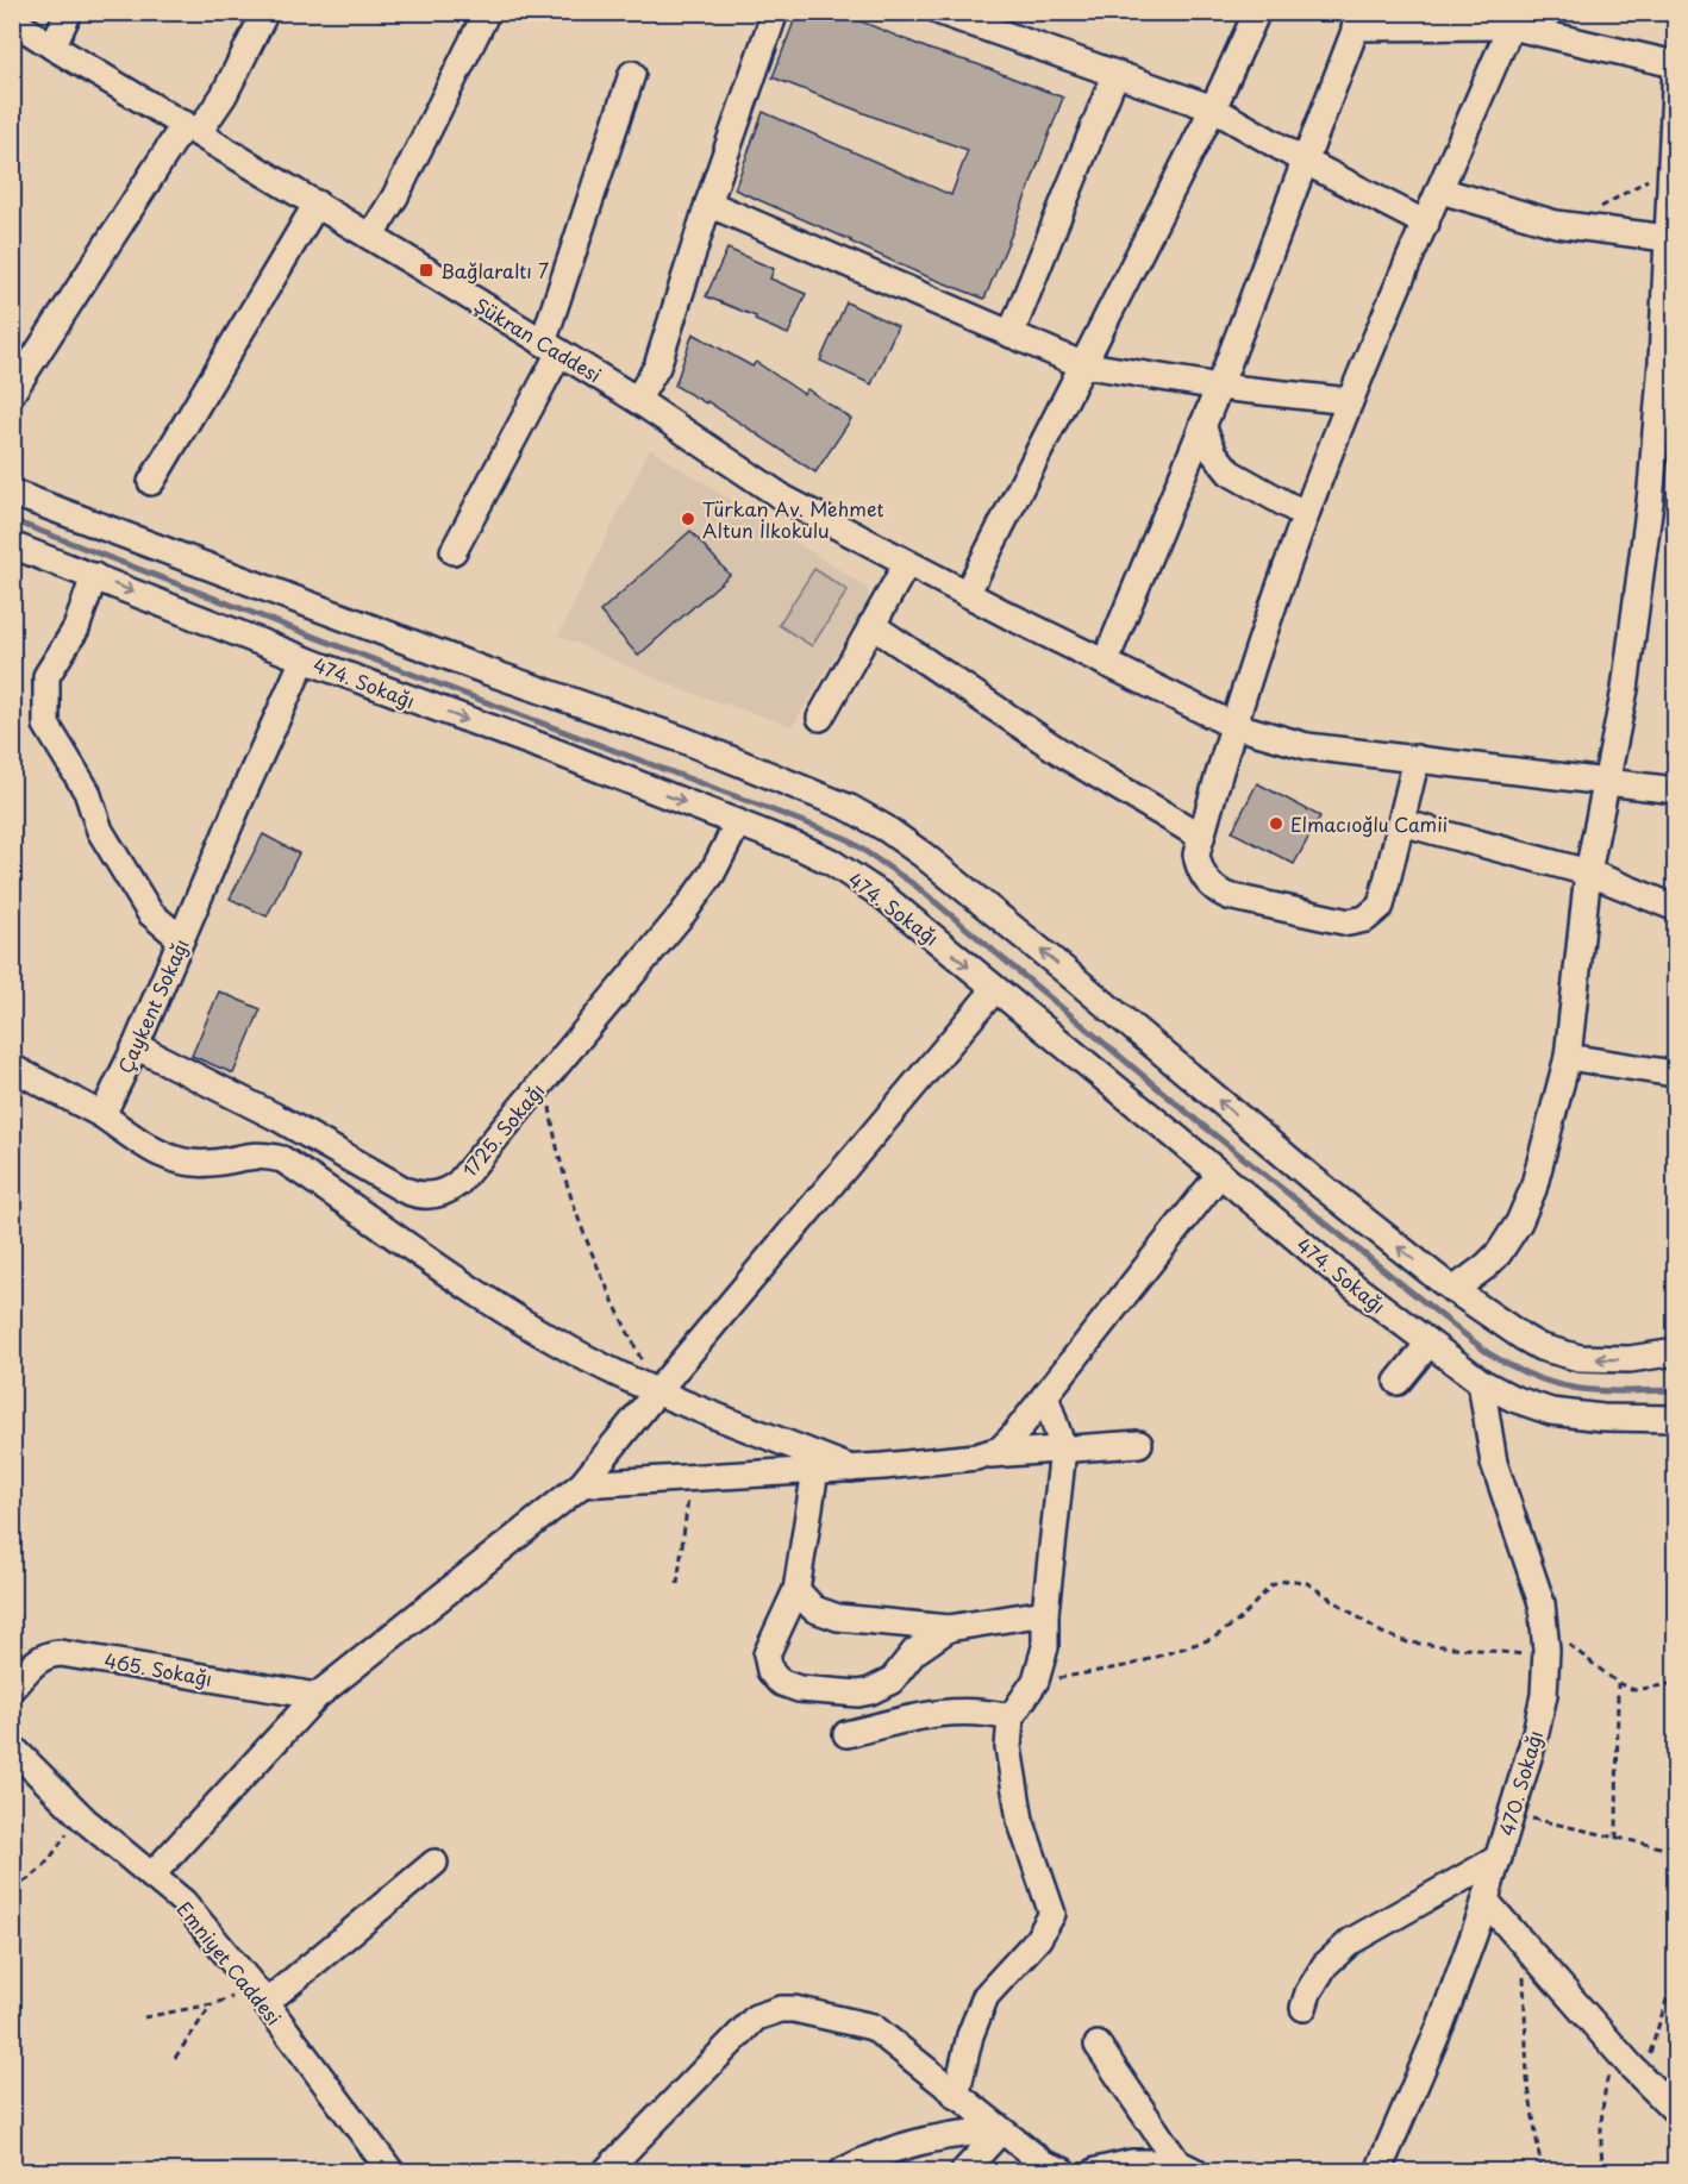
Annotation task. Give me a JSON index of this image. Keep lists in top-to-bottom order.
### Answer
{
  "streets": {
    "street": [
      "Şükran Caddesi",
      "474. Sokağı",
      "Çaykent Sokağı",
      "1725. Sokağı",
      "465. Sokağı",
      "470. Sokağı",
      "Emniyet Caddesi"
    ]
  },
  "crossings": [
    ["474. Sokağı", "Çaykent Sokağı"],
    ["474. Sokağı", "1725. Sokağı"],
    ["474. Sokağı", "470. Sokağı"],
    ["Çaykent Sokağı", "1725. Sokağı"]
  ],
  "places": {
    "transit": ["Bağlaraltı 7"],
    "other": ["Türkan Av. Mehmet Altun İlkokulu", "Elmacıoğlu Camii"]
  }
}
